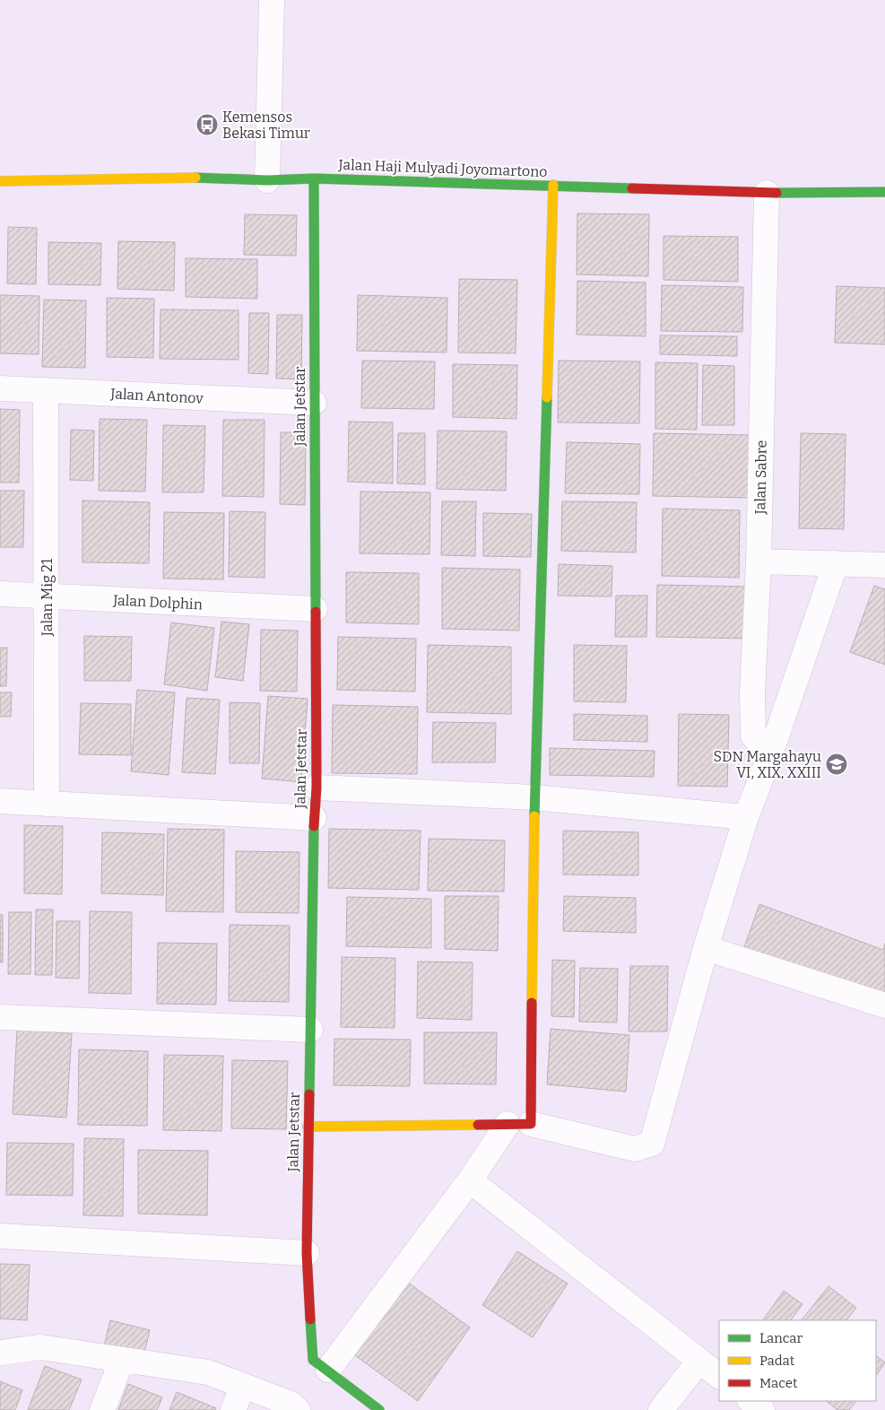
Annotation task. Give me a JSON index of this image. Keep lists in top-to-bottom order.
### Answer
{
  "streets": {
    "street": [
      "Jalan Haji Mulyadi Joyomartono",
      "Jalan Antonov",
      "Jalan Jetstar",
      "Jalan Sabre",
      "Jalan Mig 21",
      "Jalan Dolphin"
    ]
  },
  "crossings": [
    ["Jalan Haji Mulyadi Joyomartono", "Jalan Jetstar"],
    ["Jalan Haji Mulyadi Joyomartono", "Jalan Sabre"],
    ["Jalan Antonov", "Jalan Jetstar"],
    ["Jalan Antonov", "Jalan Mig 21"],
    ["Jalan Jetstar", "Jalan Dolphin"],
    ["Jalan Mig 21", "Jalan Dolphin"]
  ],
  "places": {
    "bus stop": ["Kemensos Bekasi Timur"],
    "school or university": ["SDN Margahayu VI, XIX, XXIII"]
  },
  "legend": ["Lancar", "Padat", "Macet"]
}
